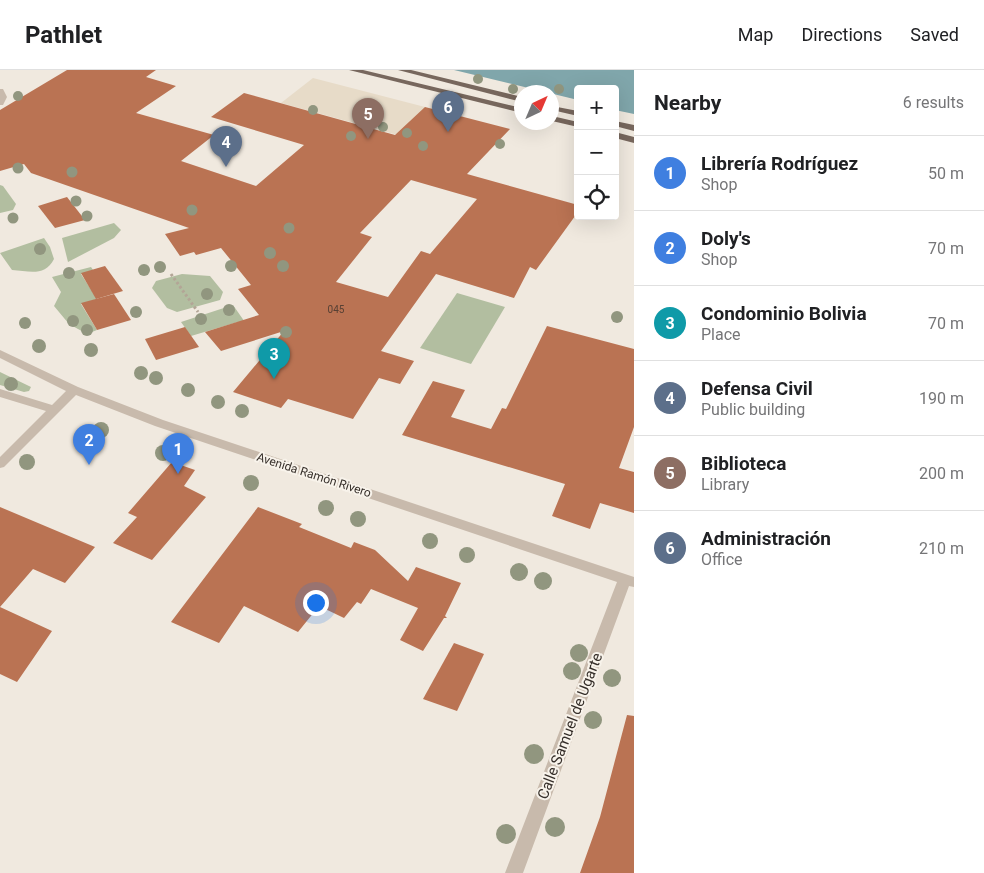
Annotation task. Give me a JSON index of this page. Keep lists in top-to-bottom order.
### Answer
{
  "streets": {
    "street": ["Avenida Ramón Rivero", "Calle Samuel de Ugarte"]
  },
  "crossings": [
    ["Avenida Ramón Rivero", "Calle Samuel de Ugarte"]
  ],
  "house_numbers": ["045"],
  "north": "top right",
  "page": {
    "header": "Pathlet",
    "nav": ["Map", "Directions", "Saved"],
    "heading": ["Nearby", "6 results"],
    "map_buttons": ["+", "−"],
    "pins": [
      "6",
      "5",
      "4",
      "3",
      "2",
      "1"
    ],
    "list": [
      {
        "mark": "1",
        "name": "Librería Rodríguez",
        "note": "Shop",
        "value": "50 m"
      },
      {
        "mark": "2",
        "name": "Doly's",
        "note": "Shop",
        "value": "70 m"
      },
      {
        "mark": "3",
        "name": "Condominio Bolivia",
        "note": "Place",
        "value": "70 m"
      },
      {
        "mark": "4",
        "name": "Defensa Civil",
        "note": "Public building",
        "value": "190 m"
      },
      {
        "mark": "5",
        "name": "Biblioteca",
        "note": "Library",
        "value": "200 m"
      },
      {
        "mark": "6",
        "name": "Administración",
        "note": "Office",
        "value": "210 m"
      }
    ]
  }
}
